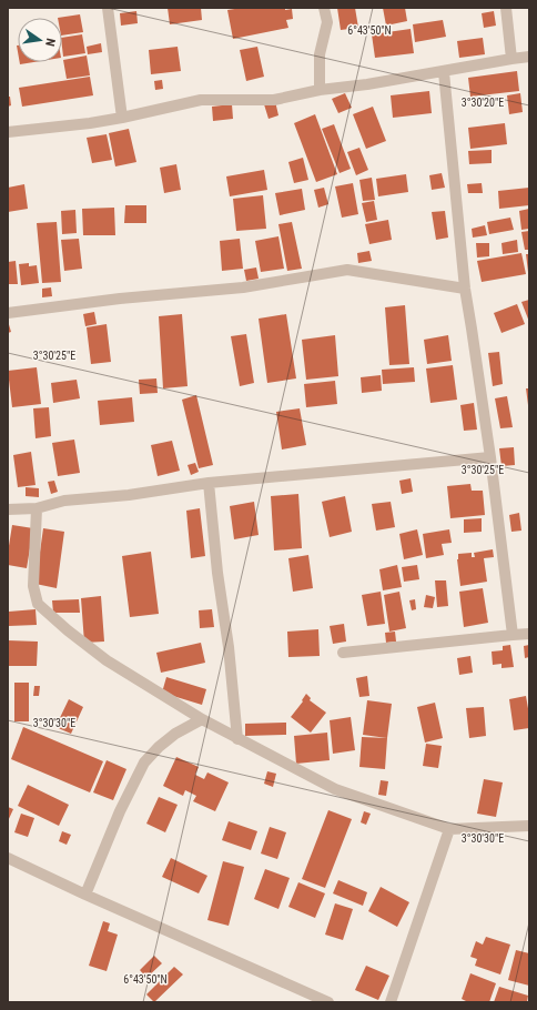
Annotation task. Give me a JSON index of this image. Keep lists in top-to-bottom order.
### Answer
{
  "north": "right",
  "coordinates": [
    "6°43'50\"N",
    "3°30'20\"E",
    "3°30'25\"E",
    "3°30'30\"E"
  ]
}
